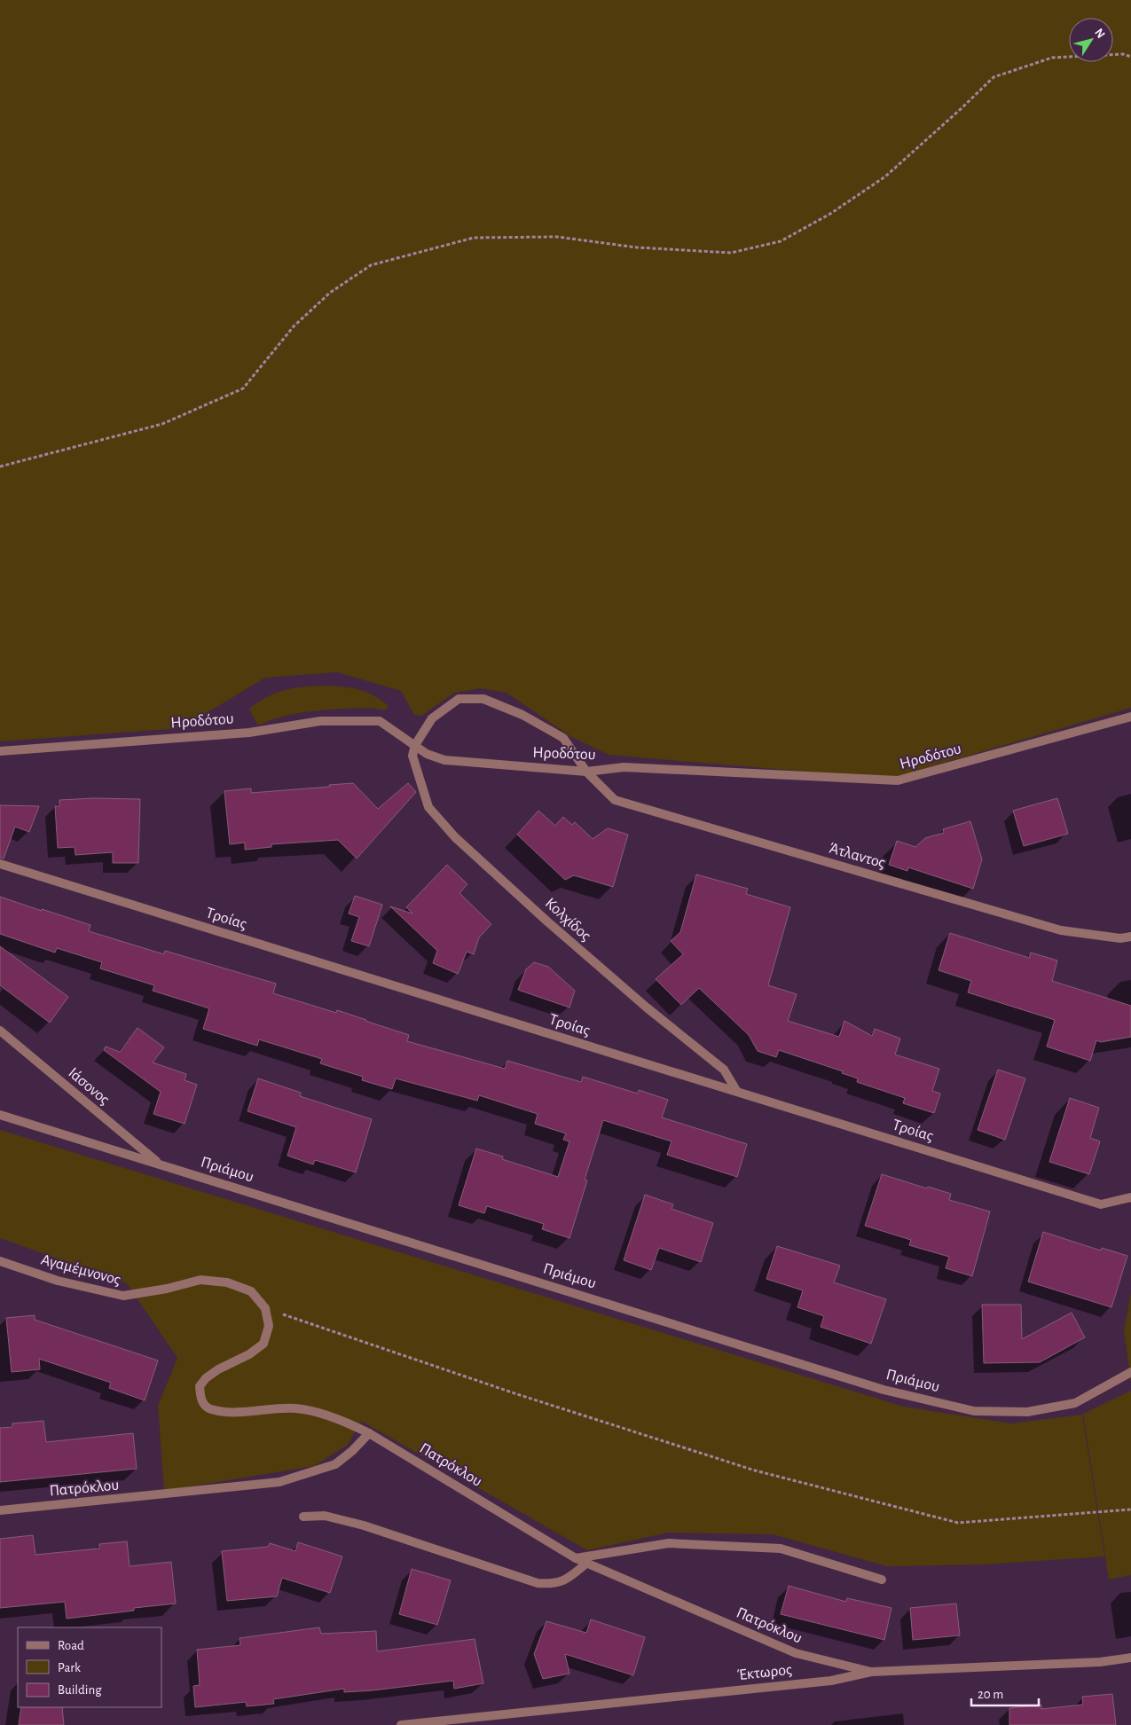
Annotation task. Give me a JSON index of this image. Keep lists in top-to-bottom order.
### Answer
{
  "streets": {
    "street": [
      "Ηροδότου",
      "Άτλαντος",
      "Τροίας",
      "Κολχίδος",
      "Ιάσονος",
      "Πριάμου",
      "Αγαμέμνονος",
      "Πατρόκλου",
      "Έκτωρος"
    ]
  },
  "crossings": [
    ["Ηροδότου", "Άτλαντος"],
    ["Ηροδότου", "Κολχίδος"],
    ["Άτλαντος", "Κολχίδος"],
    ["Τροίας", "Κολχίδος"],
    ["Ιάσονος", "Πριάμου"],
    ["Πατρόκλου", "Έκτωρος"]
  ],
  "legend": ["Road", "Park", "Building"],
  "scale_bar": "20 m",
  "north": "top right"
}
